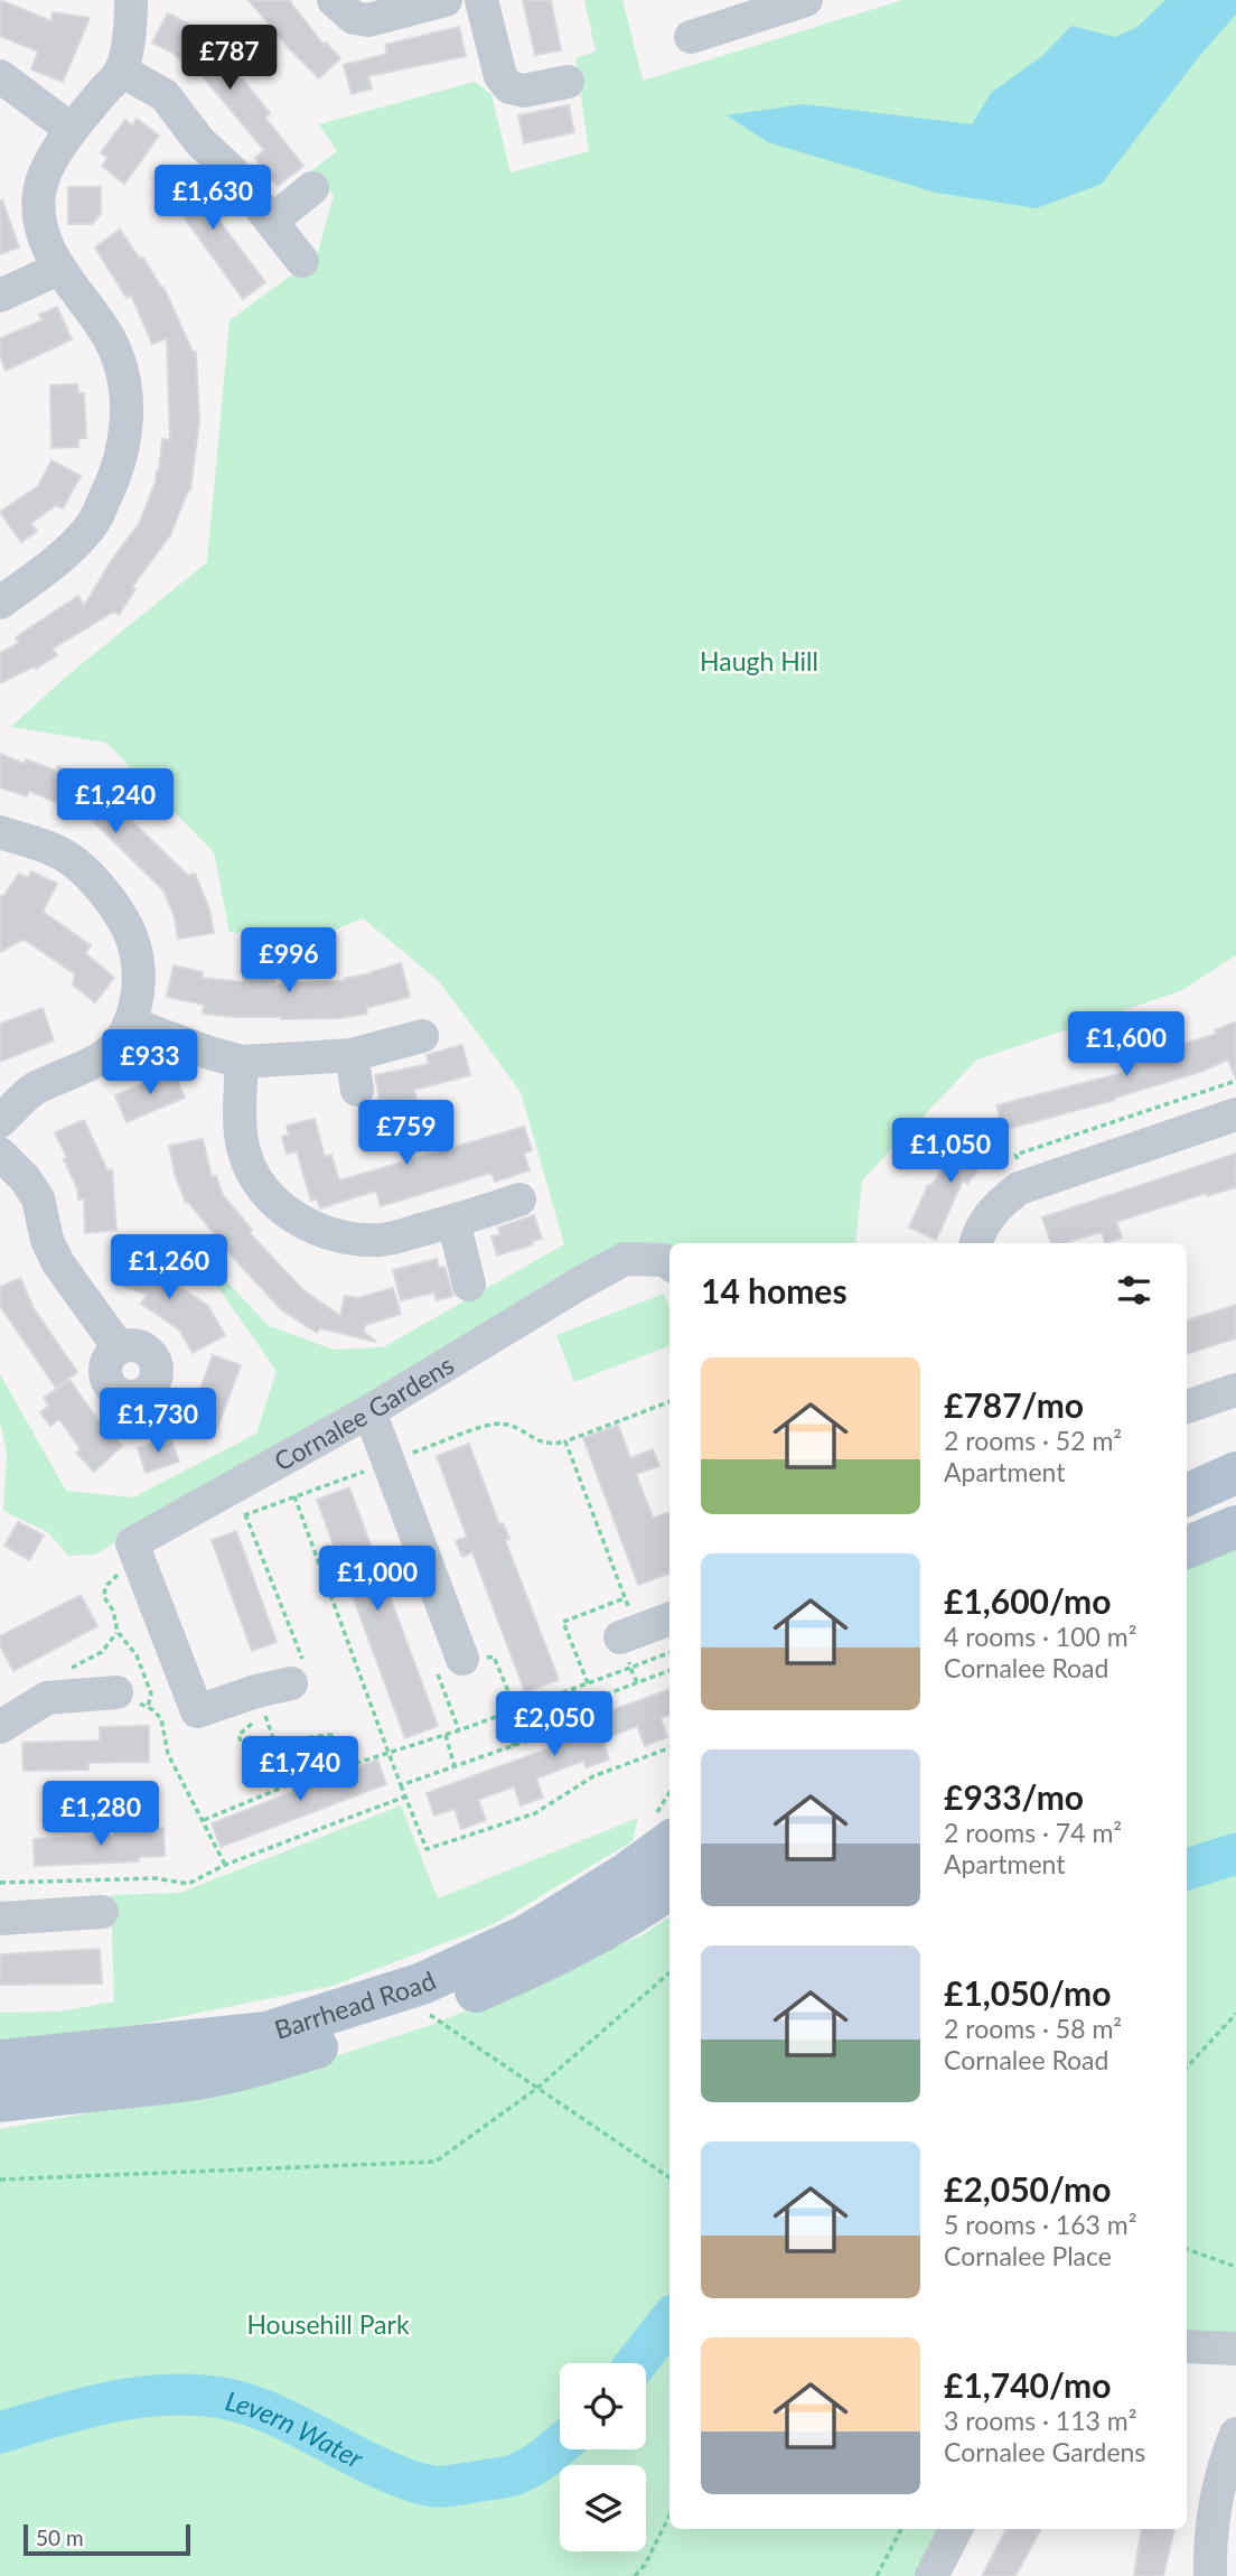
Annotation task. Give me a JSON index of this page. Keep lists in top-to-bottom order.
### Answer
{
  "streets": {
    "main road": ["Barrhead Road"],
    "street": ["Cornalee Gardens"]
  },
  "water": ["Levern Water"],
  "parks": ["Haugh Hill", "Househill Park"],
  "scale_bar": "50 m",
  "page": {
    "price": [
      "£787",
      "£1,630",
      "£1,240",
      "£996",
      "£1,600",
      "£933",
      "£759",
      "£1,050",
      "£1,260",
      "£1,730",
      "£1,000",
      "£2,050",
      "£1,740",
      "£1,280"
    ],
    "heading": "14 homes",
    "list": [
      {
        "name": "£787/mo",
        "note": "2 rooms · 52 m² · Apartment"
      },
      {
        "name": "£1,600/mo",
        "note": "4 rooms · 100 m² · Cornalee Road"
      },
      {
        "name": "£933/mo",
        "note": "2 rooms · 74 m² · Apartment"
      },
      {
        "name": "£1,050/mo",
        "note": "2 rooms · 58 m² · Cornalee Road"
      },
      {
        "name": "£2,050/mo",
        "note": "5 rooms · 163 m² · Cornalee Place"
      },
      {
        "name": "£1,740/mo",
        "note": "3 rooms · 113 m² · Cornalee Gardens"
      }
    ],
    "scale": "50 m"
  }
}
